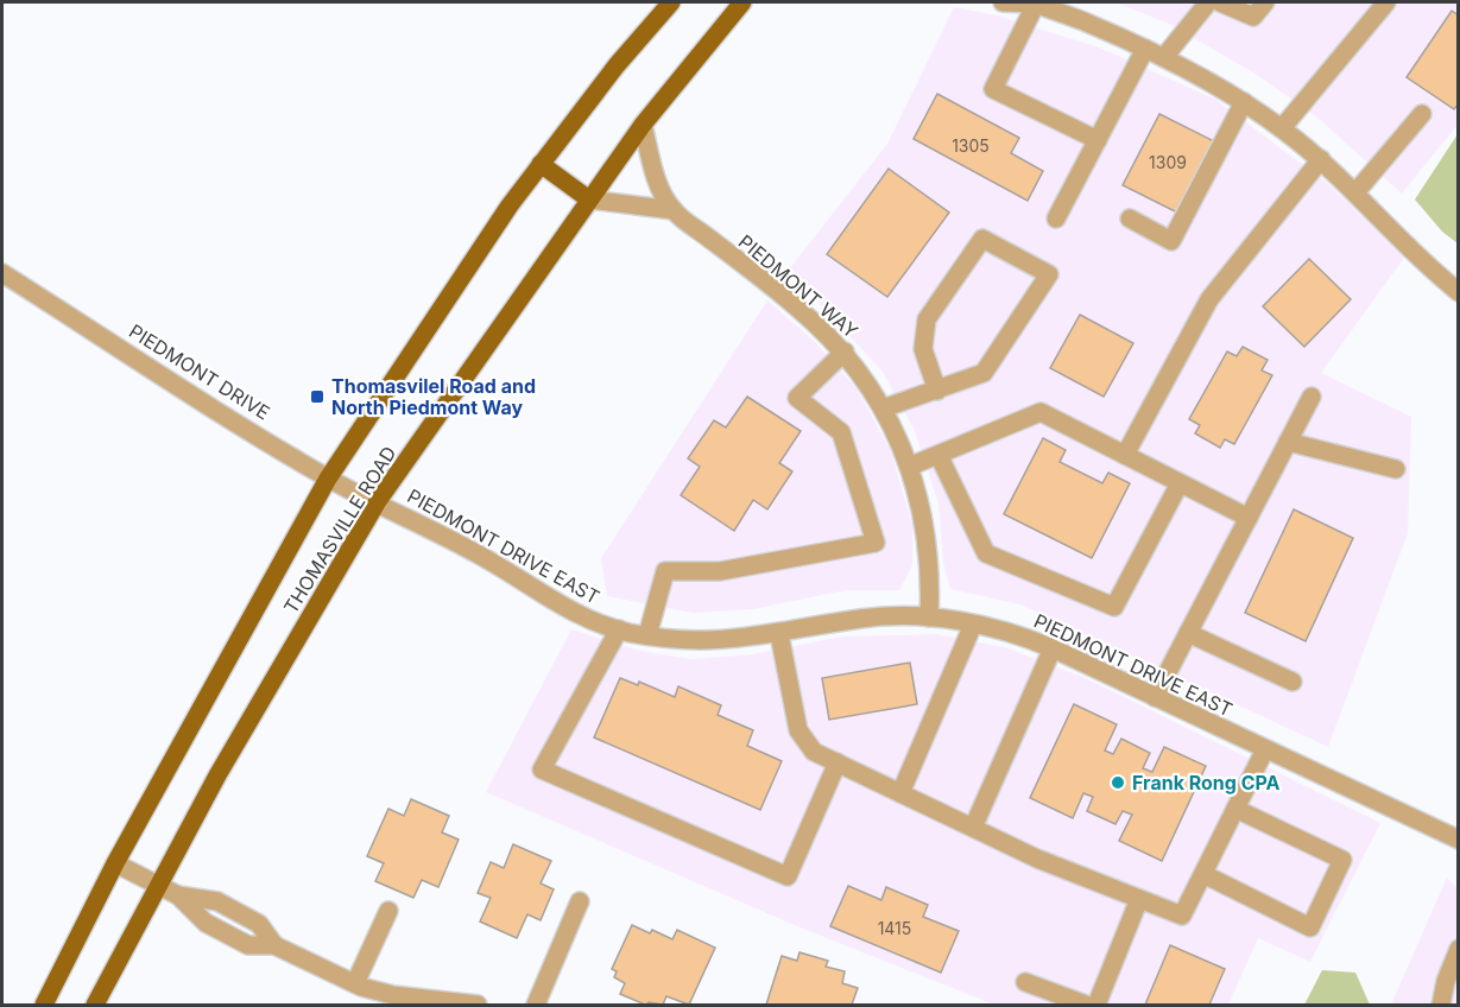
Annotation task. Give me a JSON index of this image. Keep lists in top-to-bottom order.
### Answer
{
  "streets": {
    "main road": ["THOMASVILLE ROAD"],
    "street": ["PIEDMONT WAY", "PIEDMONT DRIVE", "PIEDMONT DRIVE EAST"]
  },
  "crossings": [
    ["PIEDMONT WAY", "THOMASVILLE ROAD"],
    ["PIEDMONT WAY", "PIEDMONT DRIVE EAST"],
    ["PIEDMONT DRIVE", "THOMASVILLE ROAD"],
    ["PIEDMONT DRIVE", "PIEDMONT DRIVE EAST"],
    ["THOMASVILLE ROAD", "PIEDMONT DRIVE EAST"]
  ],
  "places": {
    "transit": ["Thomasvilel Road and North Piedmont Way"],
    "other": ["Frank Rong CPA"]
  },
  "house_numbers": ["1305", "1309", "1415"]
}
